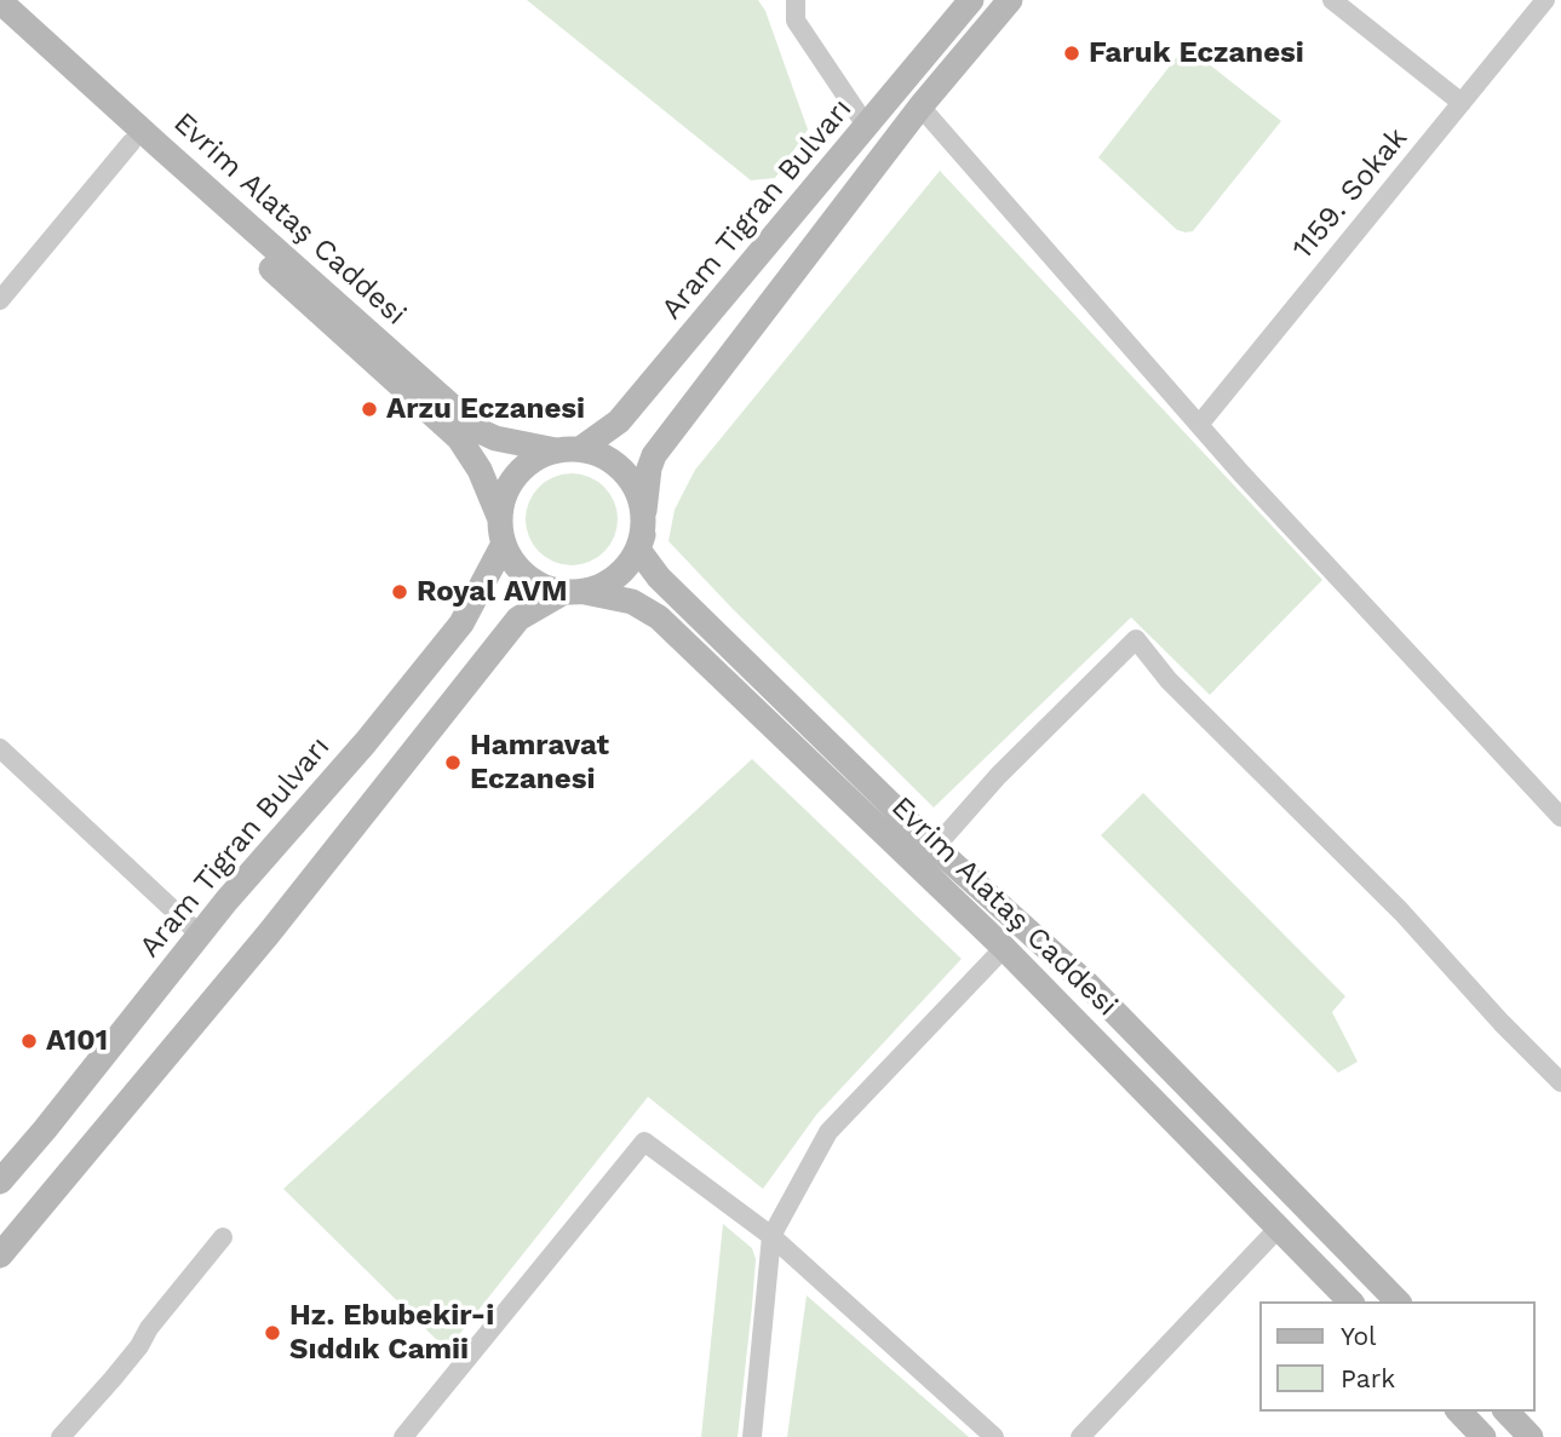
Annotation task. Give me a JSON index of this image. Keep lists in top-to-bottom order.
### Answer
{
  "streets": {
    "main road": ["Aram Tigran Bulvarı", "Evrim Alataş Caddesi"],
    "street": ["1159. Sokak"]
  },
  "crossings": [
    ["Aram Tigran Bulvarı", "Evrim Alataş Caddesi"]
  ],
  "places": [
    "Faruk Eczanesi",
    "Arzu Eczanesi",
    "Royal AVM",
    "Hamravat Eczanesi",
    "A101",
    "Hz. Ebubekir-i Sıddık Camii"
  ],
  "legend": ["Yol", "Park"]
}
